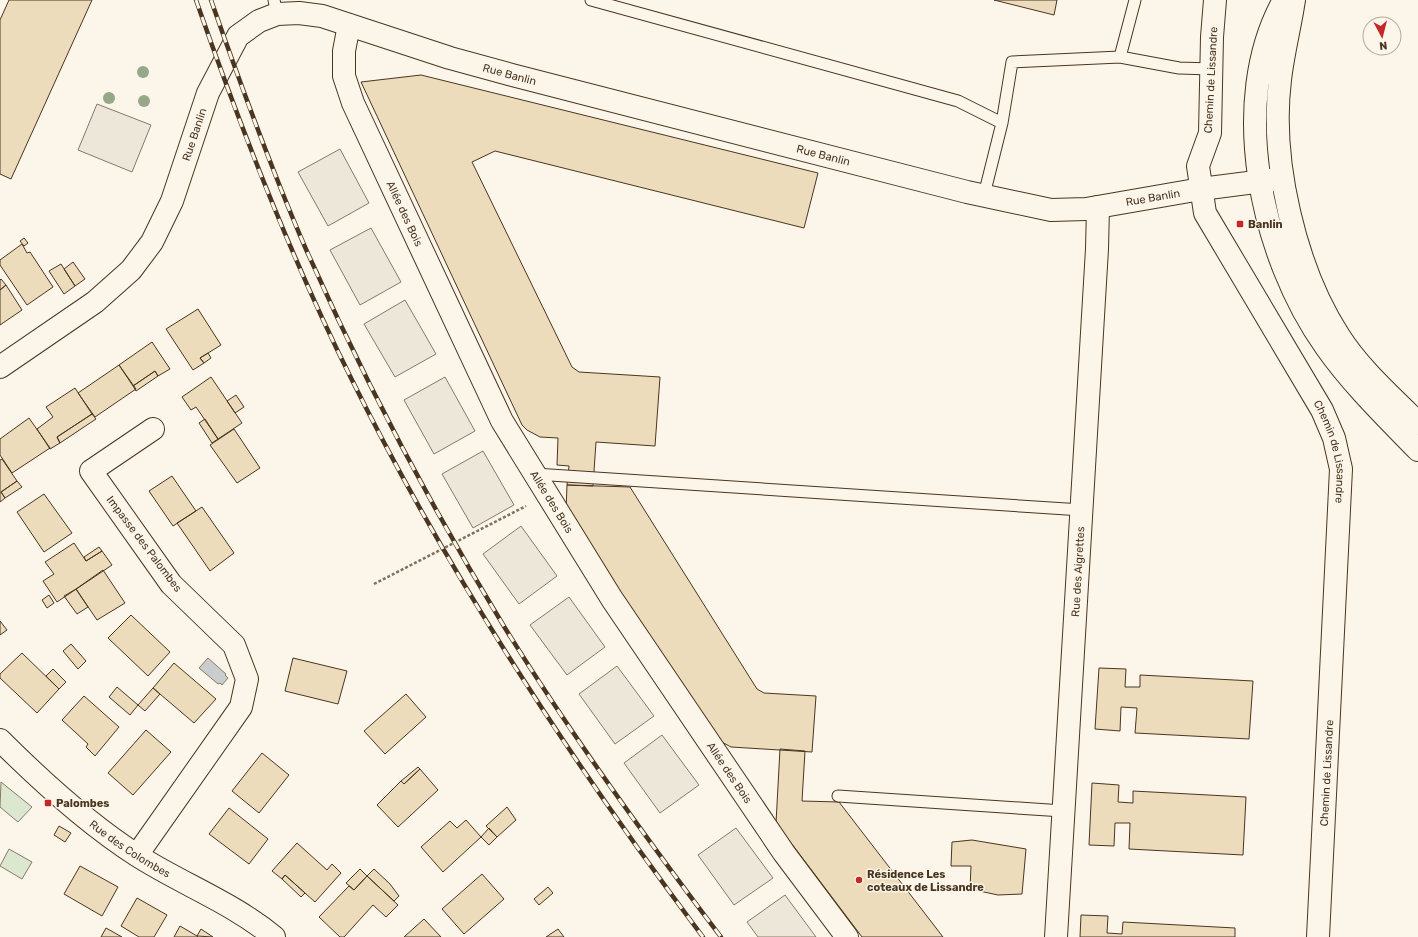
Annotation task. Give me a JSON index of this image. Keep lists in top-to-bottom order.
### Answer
{
  "streets": {
    "street": [
      "Rue Banlin",
      "Chemin de Lissandre",
      "Allée des Bois",
      "Impasse des Palombes",
      "Rue des Aigrettes",
      "Rue des Colombes"
    ]
  },
  "crossings": [
    ["Rue Banlin", "Chemin de Lissandre"],
    ["Rue Banlin", "Allée des Bois"],
    ["Rue Banlin", "Rue des Aigrettes"],
    ["Impasse des Palombes", "Rue des Colombes"]
  ],
  "places": {
    "transit": ["Banlin", "Palombes"],
    "other": ["Résidence Les coteaux de Lissandre"]
  },
  "north": "bottom"
}
